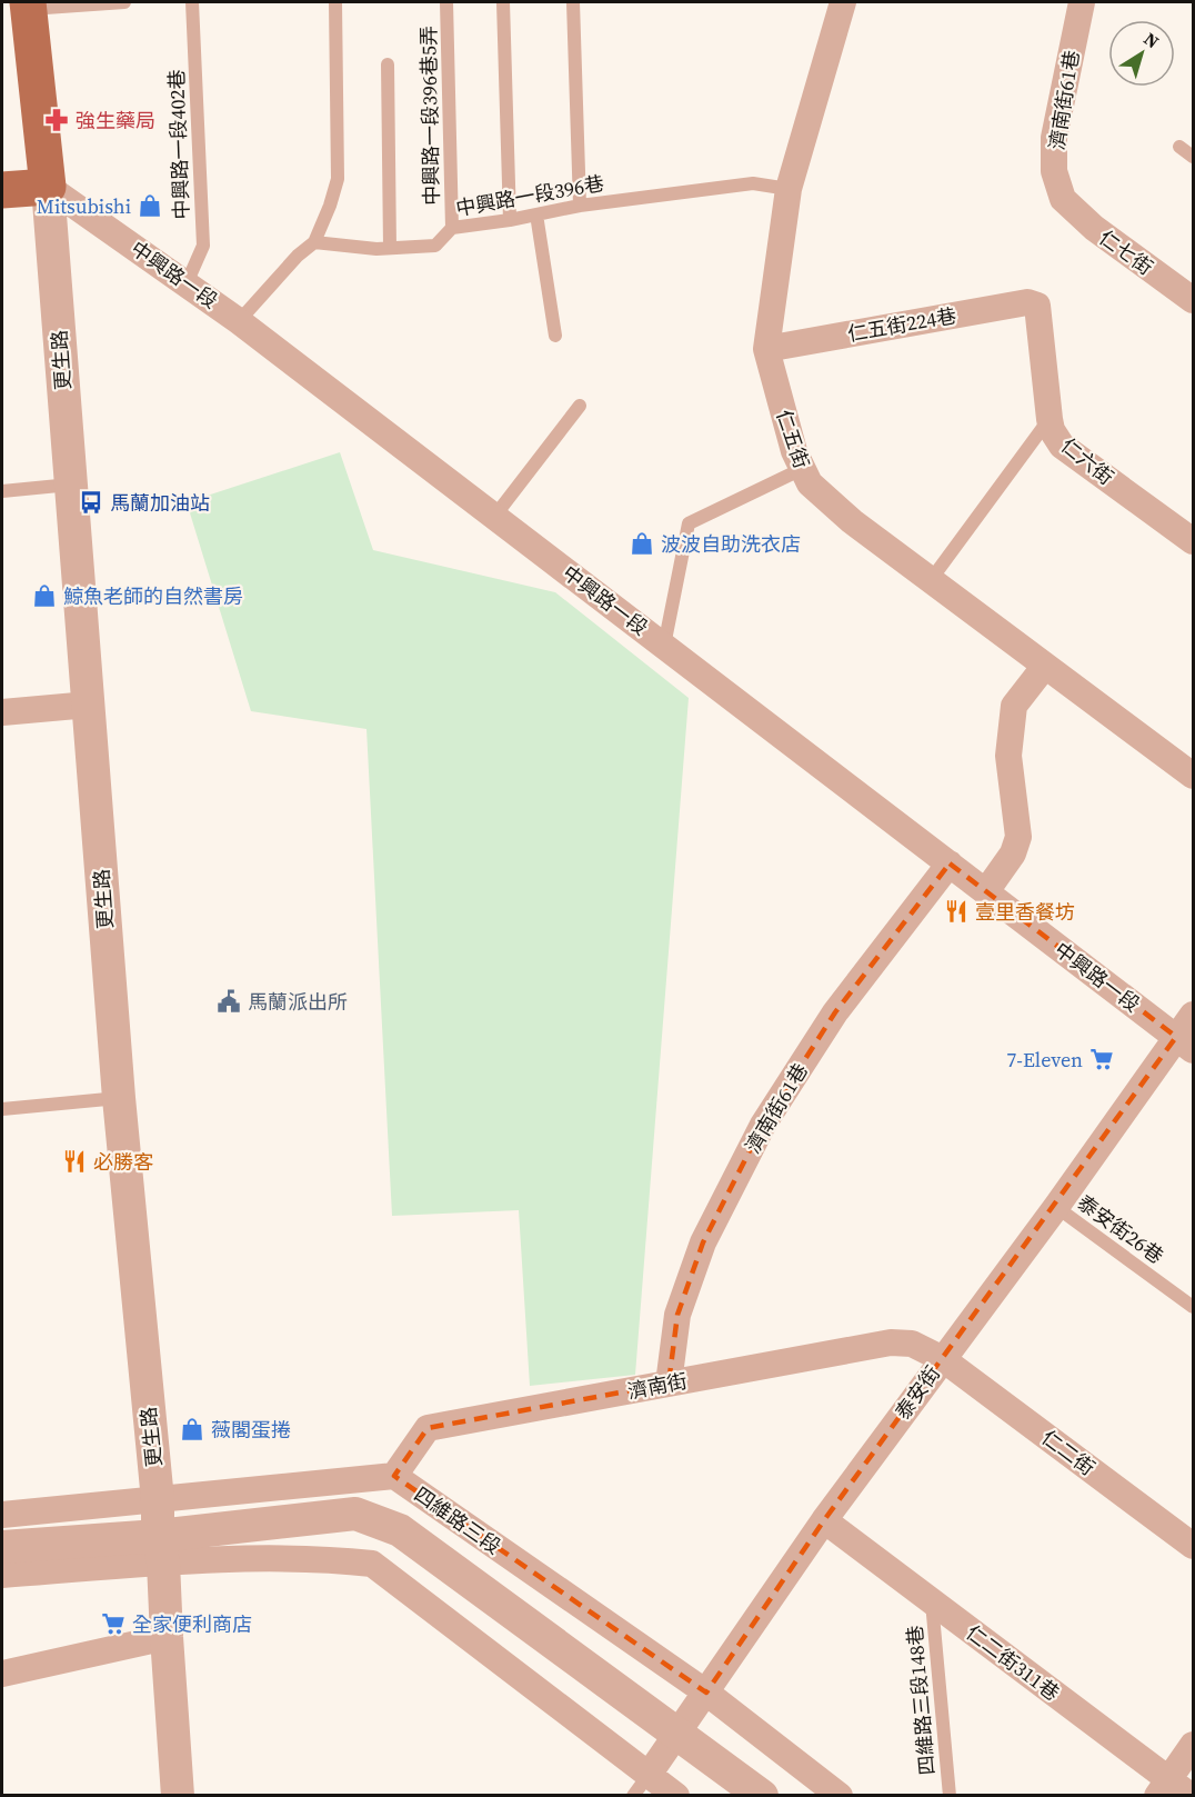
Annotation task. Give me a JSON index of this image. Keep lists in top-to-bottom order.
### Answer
{
  "streets": {
    "main road": ["更生路"],
    "street": [
      "濟南街61巷",
      "仁七街",
      "中興路一段",
      "仁五街224巷",
      "仁五街",
      "仁六街",
      "濟南街",
      "泰安街",
      "仁二街",
      "四維路三段",
      "仁二街311巷"
    ],
    "lane": [
      "中興路一段396巷5弄",
      "中興路一段402巷",
      "中興路一段396巷",
      "泰安街26巷",
      "四維路三段148巷"
    ]
  },
  "crossings": [
    ["濟南街61巷", "仁七街"],
    ["濟南街61巷", "中興路一段"],
    ["濟南街61巷", "濟南街"],
    ["中興路一段396巷5弄", "中興路一段396巷"],
    ["中興路一段402巷", "中興路一段"],
    ["中興路一段396巷", "仁五街"],
    ["中興路一段", "更生路"],
    ["中興路一段", "泰安街"],
    ["仁五街224巷", "仁五街"],
    ["仁五街224巷", "仁六街"],
    ["更生路", "四維路三段"],
    ["泰安街26巷", "泰安街"],
    ["濟南街", "泰安街"],
    ["濟南街", "仁二街"],
    ["濟南街", "四維路三段"],
    ["泰安街", "仁二街"],
    ["泰安街", "四維路三段"],
    ["泰安街", "仁二街311巷"],
    ["仁二街311巷", "四維路三段148巷"]
  ],
  "places": {
    "pharmacy": ["強生藥局"],
    "shop": [
      "Mitsubishi",
      "波波自助洗衣店",
      "鯨魚老師的自然書房",
      "薇閣蛋捲"
    ],
    "bus stop": ["馬蘭加油站"],
    "restaurant": ["壹里香餐坊", "必勝客"],
    "public building": ["馬蘭派出所"],
    "supermarket": ["7-Eleven", "全家便利商店"]
  },
  "north": "top right"
}
